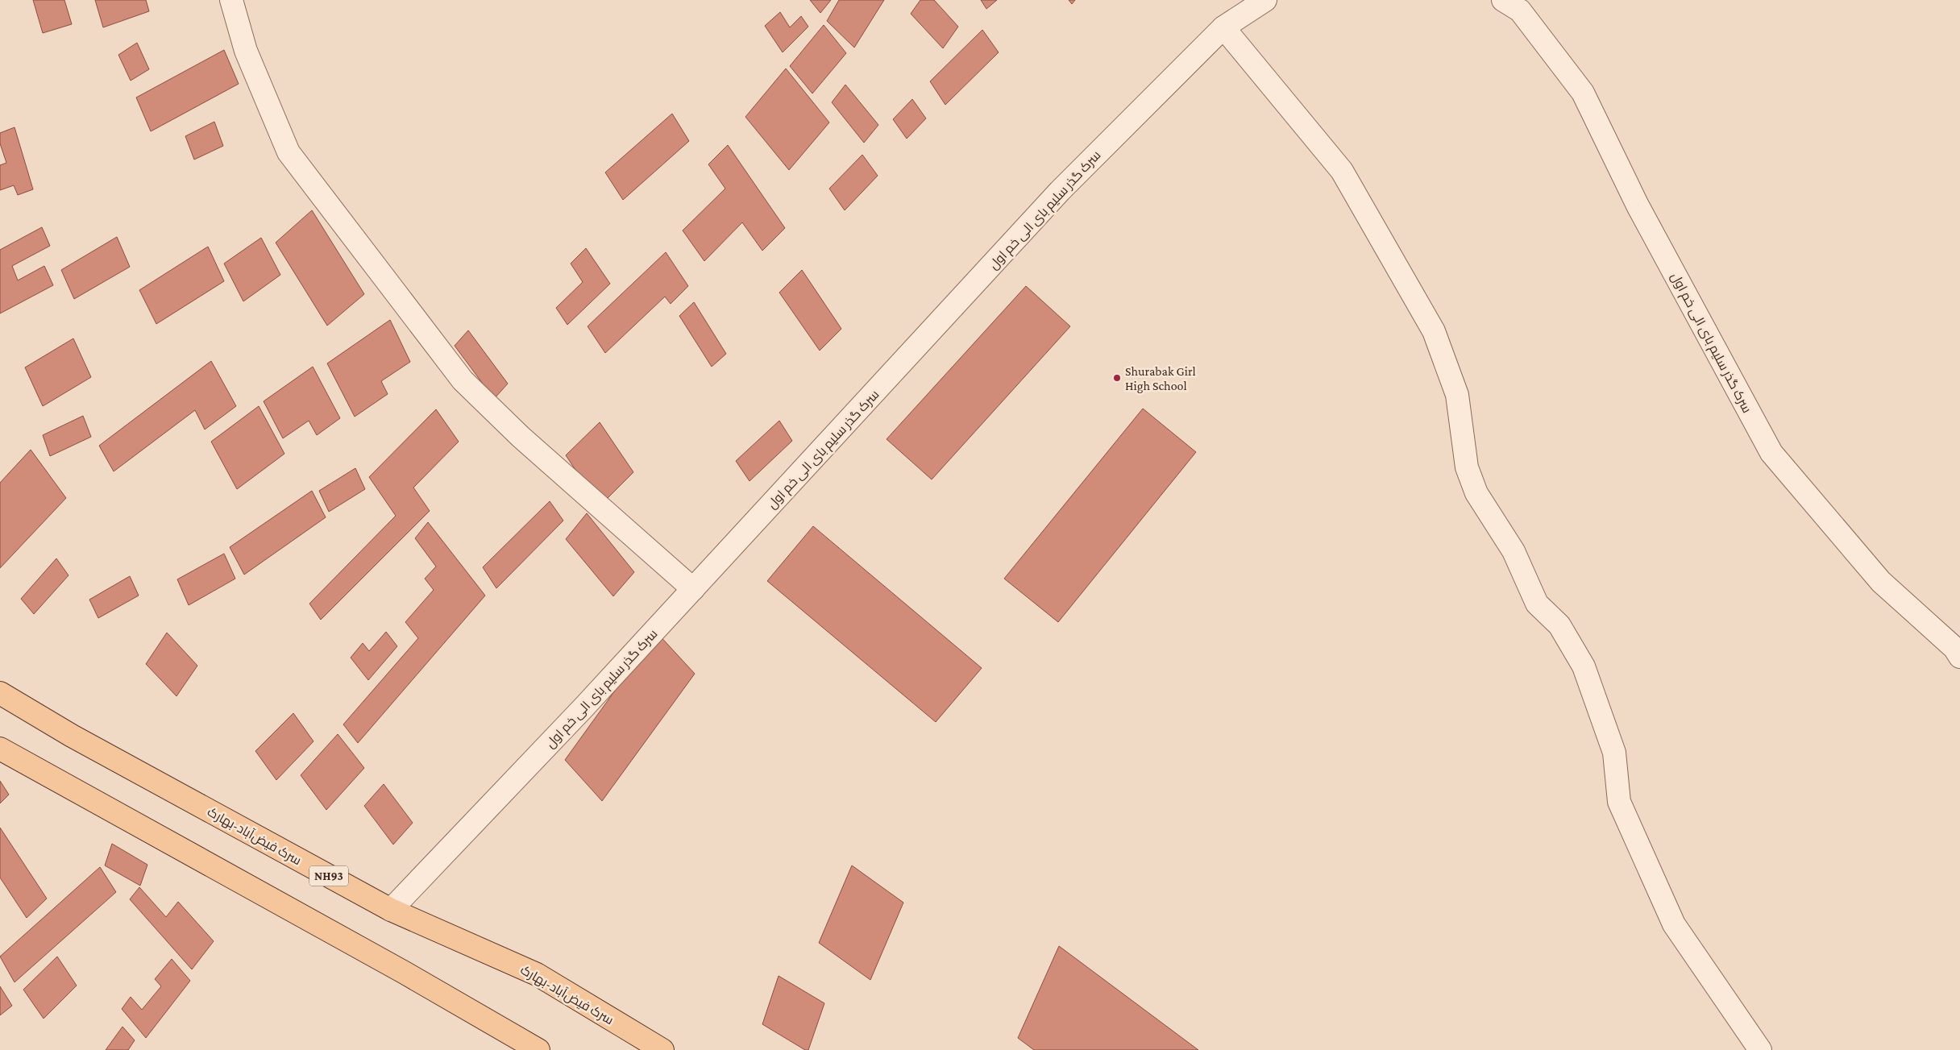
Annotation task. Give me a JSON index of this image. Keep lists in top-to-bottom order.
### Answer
{
  "streets": {
    "main road": ["سرک فیض‌آباد-بهارک", "NH93"],
    "street": ["سرک گذر سلیم بای الی خم اول"]
  },
  "crossings": [
    ["سرک گذر سلیم بای الی خم اول", "سرک فیض‌آباد-بهارک"]
  ],
  "places": ["Shurabak Girl High School"]
}
